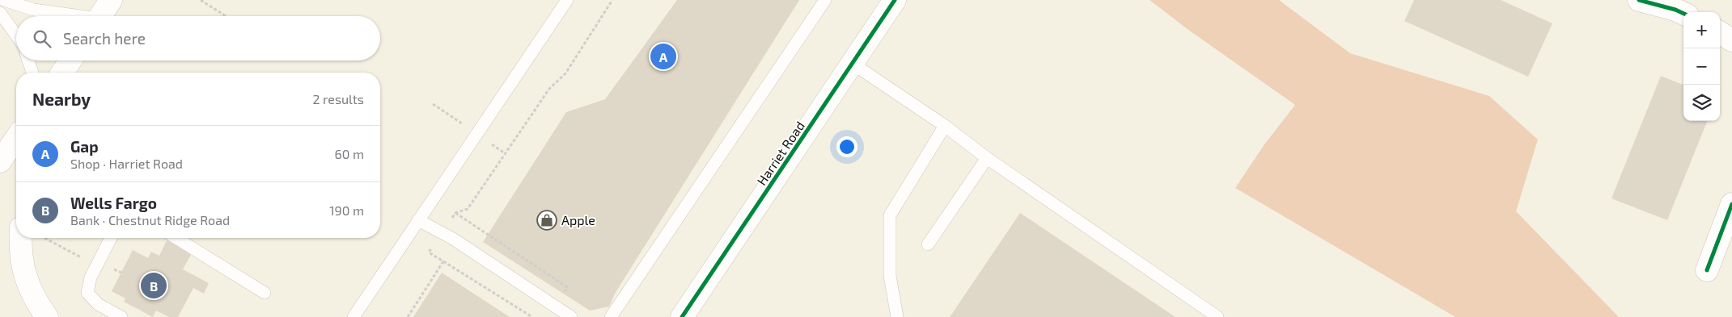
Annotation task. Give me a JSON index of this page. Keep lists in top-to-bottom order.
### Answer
{
  "streets": {
    "street": ["Harriet Road"]
  },
  "places": {
    "shop": ["Apple"]
  },
  "page": {
    "map_buttons": ["+", "−"],
    "search": "Search here",
    "pins": ["A", "B"],
    "heading": ["Nearby", "2 results"],
    "list": [
      {
        "mark": "A",
        "name": "Gap",
        "note": "Shop · Harriet Road",
        "value": "60 m"
      },
      {
        "mark": "B",
        "name": "Wells Fargo",
        "note": "Bank · Chestnut Ridge Road",
        "value": "190 m"
      }
    ]
  }
}
